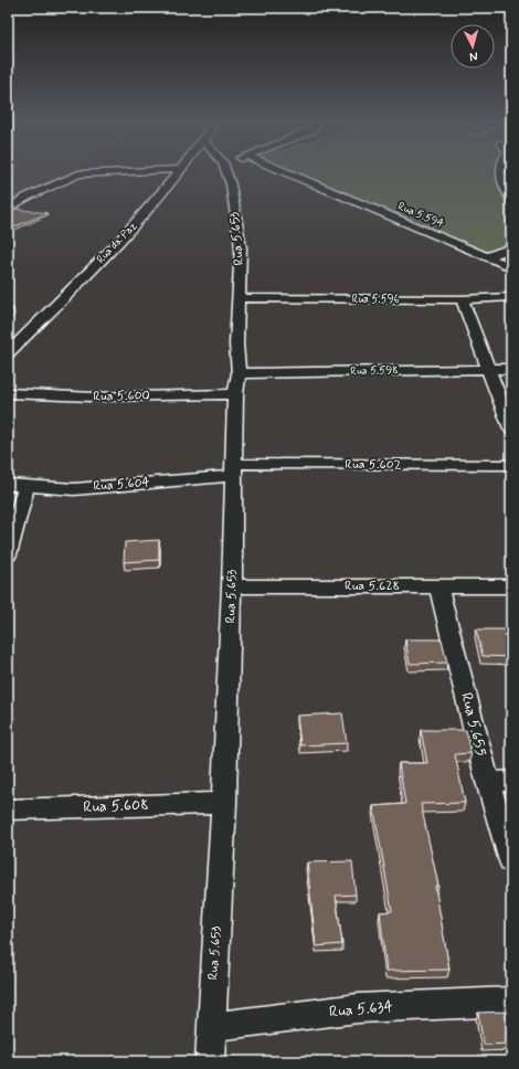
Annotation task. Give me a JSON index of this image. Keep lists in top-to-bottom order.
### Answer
{
  "streets": {
    "street": [
      "Rua 5.594",
      "Rua 5.653",
      "Rua da Paz",
      "Rua 5.596",
      "Rua 5.598",
      "Rua 5.600",
      "Rua 5.602",
      "Rua 5.604",
      "Rua 5.628",
      "Rua 5.655",
      "Rua 5.608",
      "Rua 5.634"
    ]
  },
  "crossings": [
    ["Rua 5.653", "Rua 5.596"],
    ["Rua 5.653", "Rua 5.598"],
    ["Rua 5.653", "Rua 5.600"],
    ["Rua 5.653", "Rua 5.602"],
    ["Rua 5.653", "Rua 5.604"],
    ["Rua 5.653", "Rua 5.628"],
    ["Rua 5.653", "Rua 5.608"],
    ["Rua 5.653", "Rua 5.634"],
    ["Rua 5.602", "Rua 5.604"],
    ["Rua 5.628", "Rua 5.655"]
  ],
  "north": "bottom"
}
